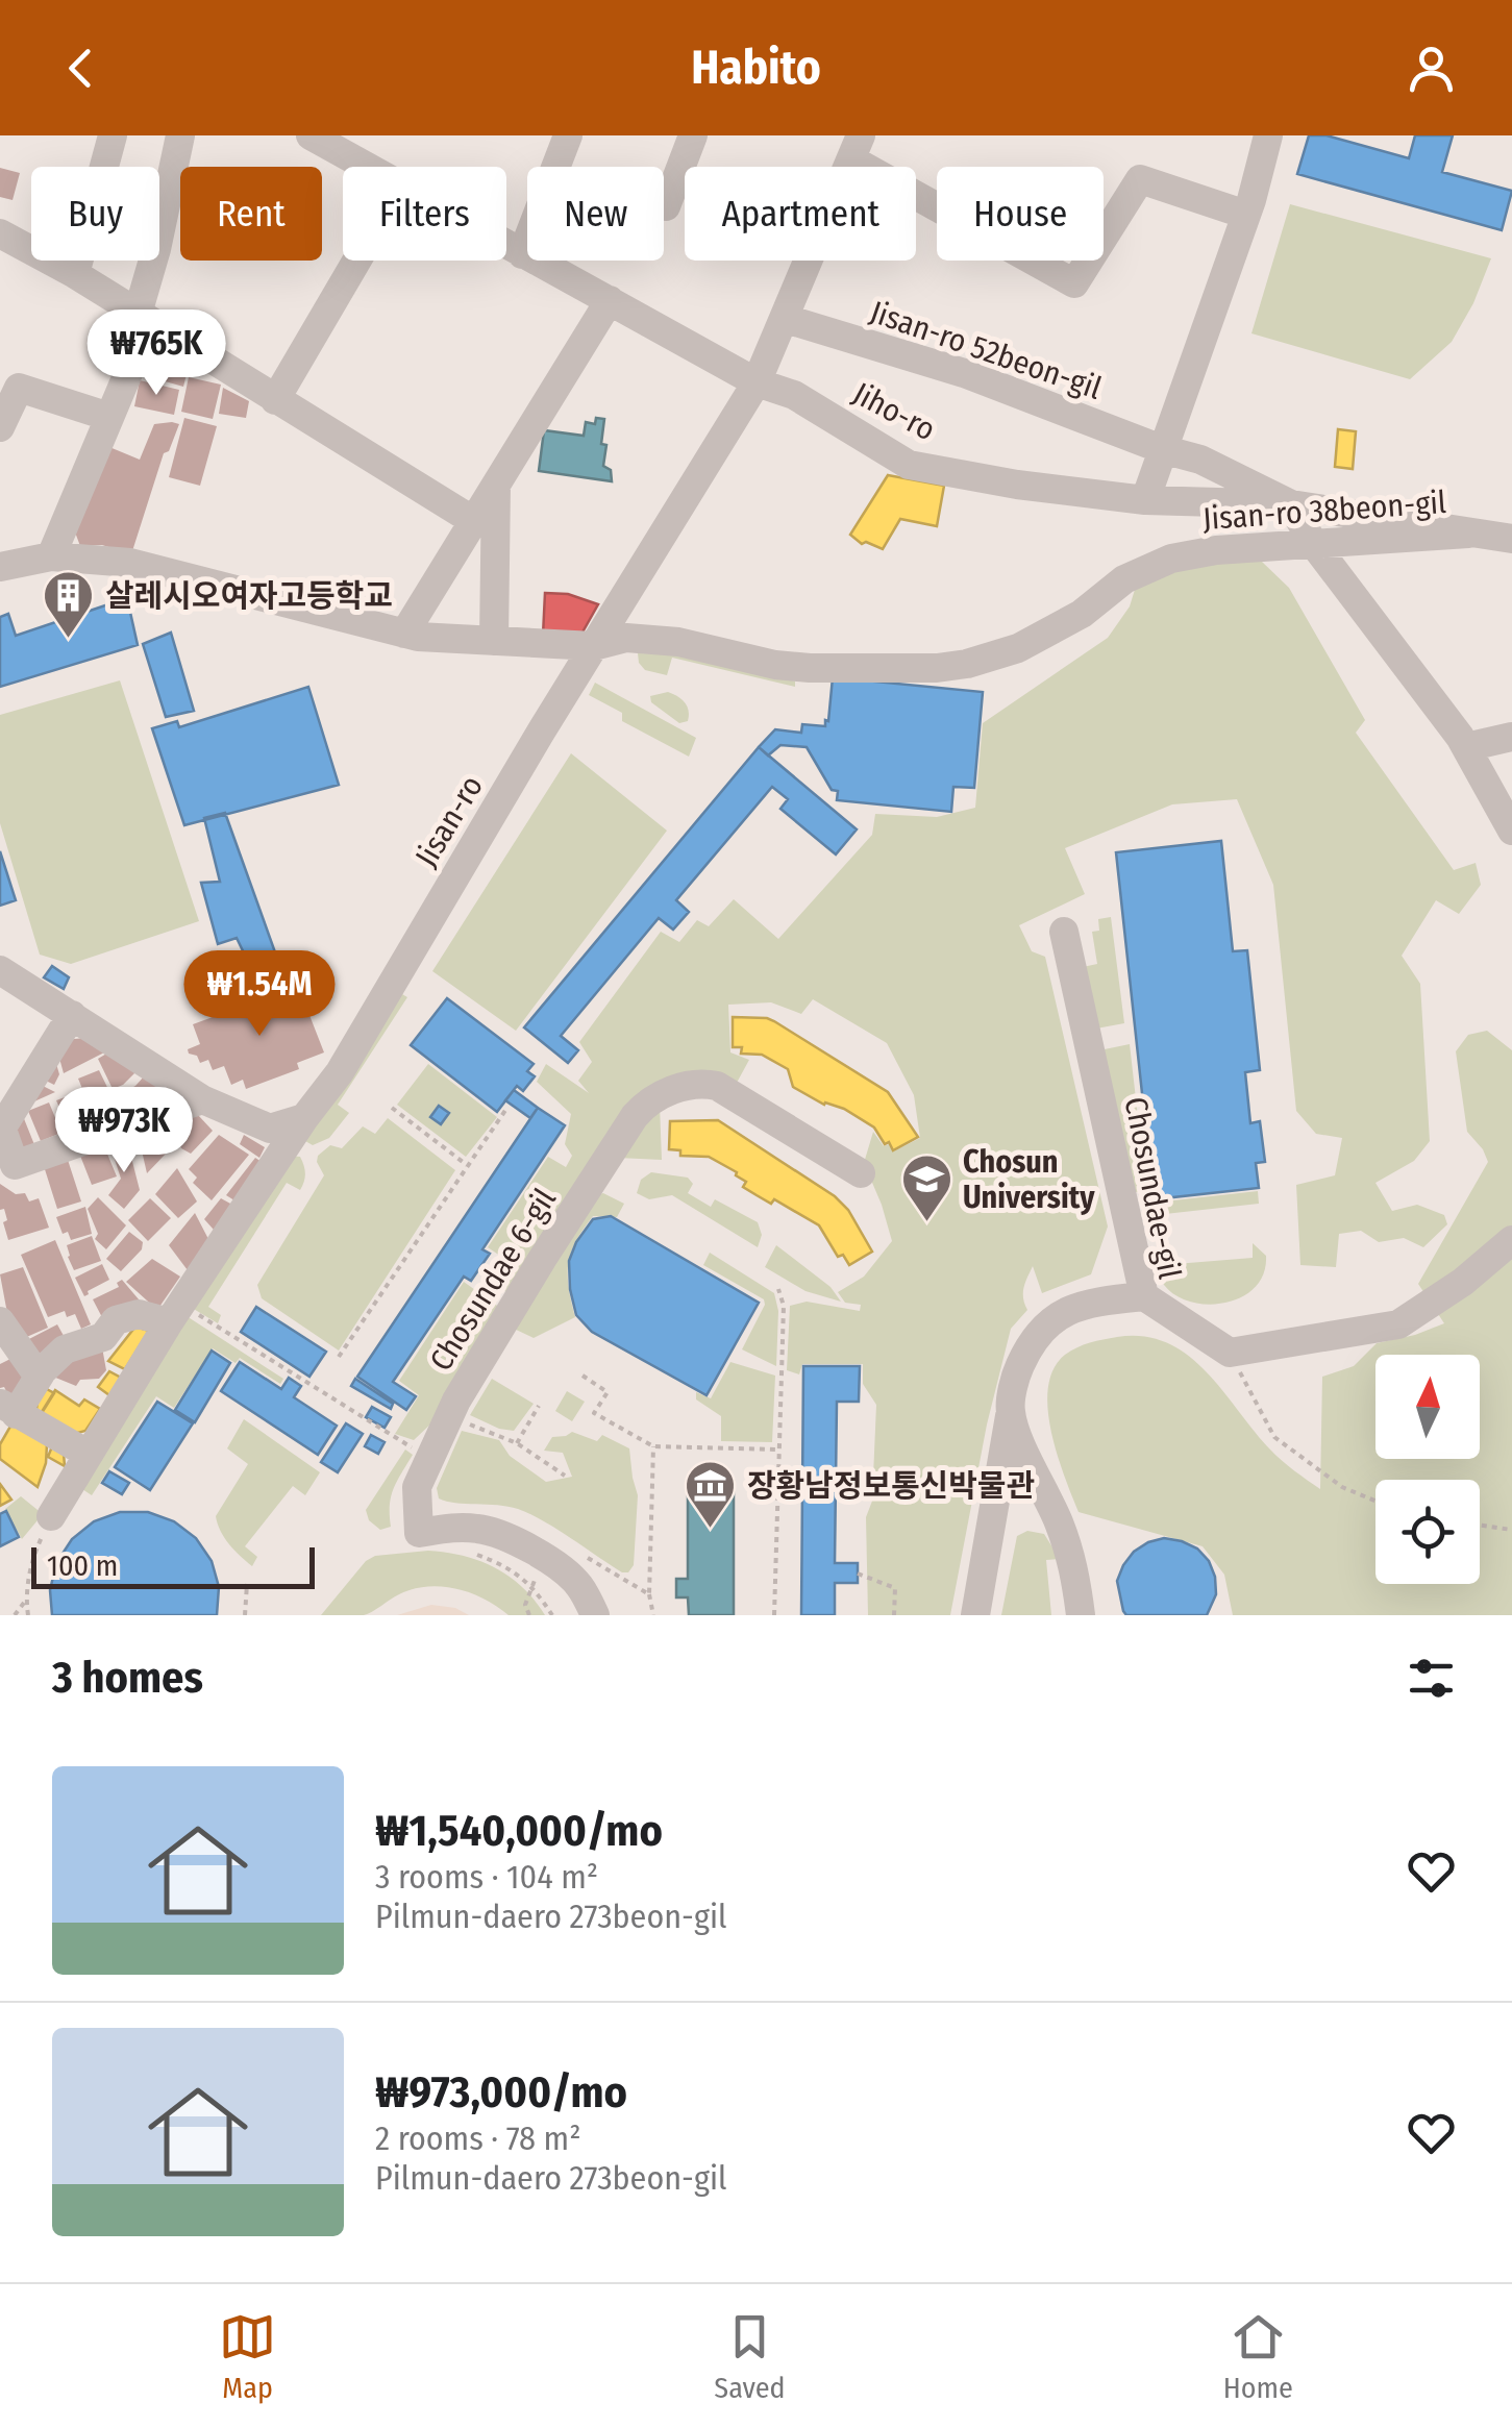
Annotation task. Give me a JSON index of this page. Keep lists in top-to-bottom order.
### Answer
{
  "streets": {
    "street": [
      "Jisan-ro 52beon-gil",
      "Jiho-ro",
      "Jisan-ro 38beon-gil",
      "Jisan-ro",
      "Chosundae-gil",
      "Chosundae 6-gil"
    ]
  },
  "crossings": [
    ["Jisan-ro 52beon-gil", "Jiho-ro"],
    ["Jisan-ro 52beon-gil", "Jisan-ro"],
    ["Jiho-ro", "Jisan-ro 38beon-gil"],
    ["Jiho-ro", "Jisan-ro"],
    ["Jisan-ro 38beon-gil", "Jisan-ro"]
  ],
  "places": {
    "building": ["살레시오여자고등학교"],
    "school or university": ["Chosun University"],
    "museum": ["장황남정보통신박물관"]
  },
  "scale_bar": "100 m",
  "north": "top",
  "page": {
    "header": "Habito",
    "chip": [
      "Buy",
      "Rent",
      "Filters",
      "New",
      "Apartment",
      "House"
    ],
    "price": ["₩765K", "₩1.54M", "₩973K"],
    "scale": "100 m",
    "heading": "3 homes",
    "list": [
      {
        "name": "₩1,540,000/mo",
        "note": "3 rooms · 104 m² · Pilmun-daero 273beon-gil"
      },
      {
        "name": "₩973,000/mo",
        "note": "2 rooms · 78 m² · Pilmun-daero 273beon-gil"
      }
    ],
    "tabs": ["Map", "Saved", "Home"]
  }
}
